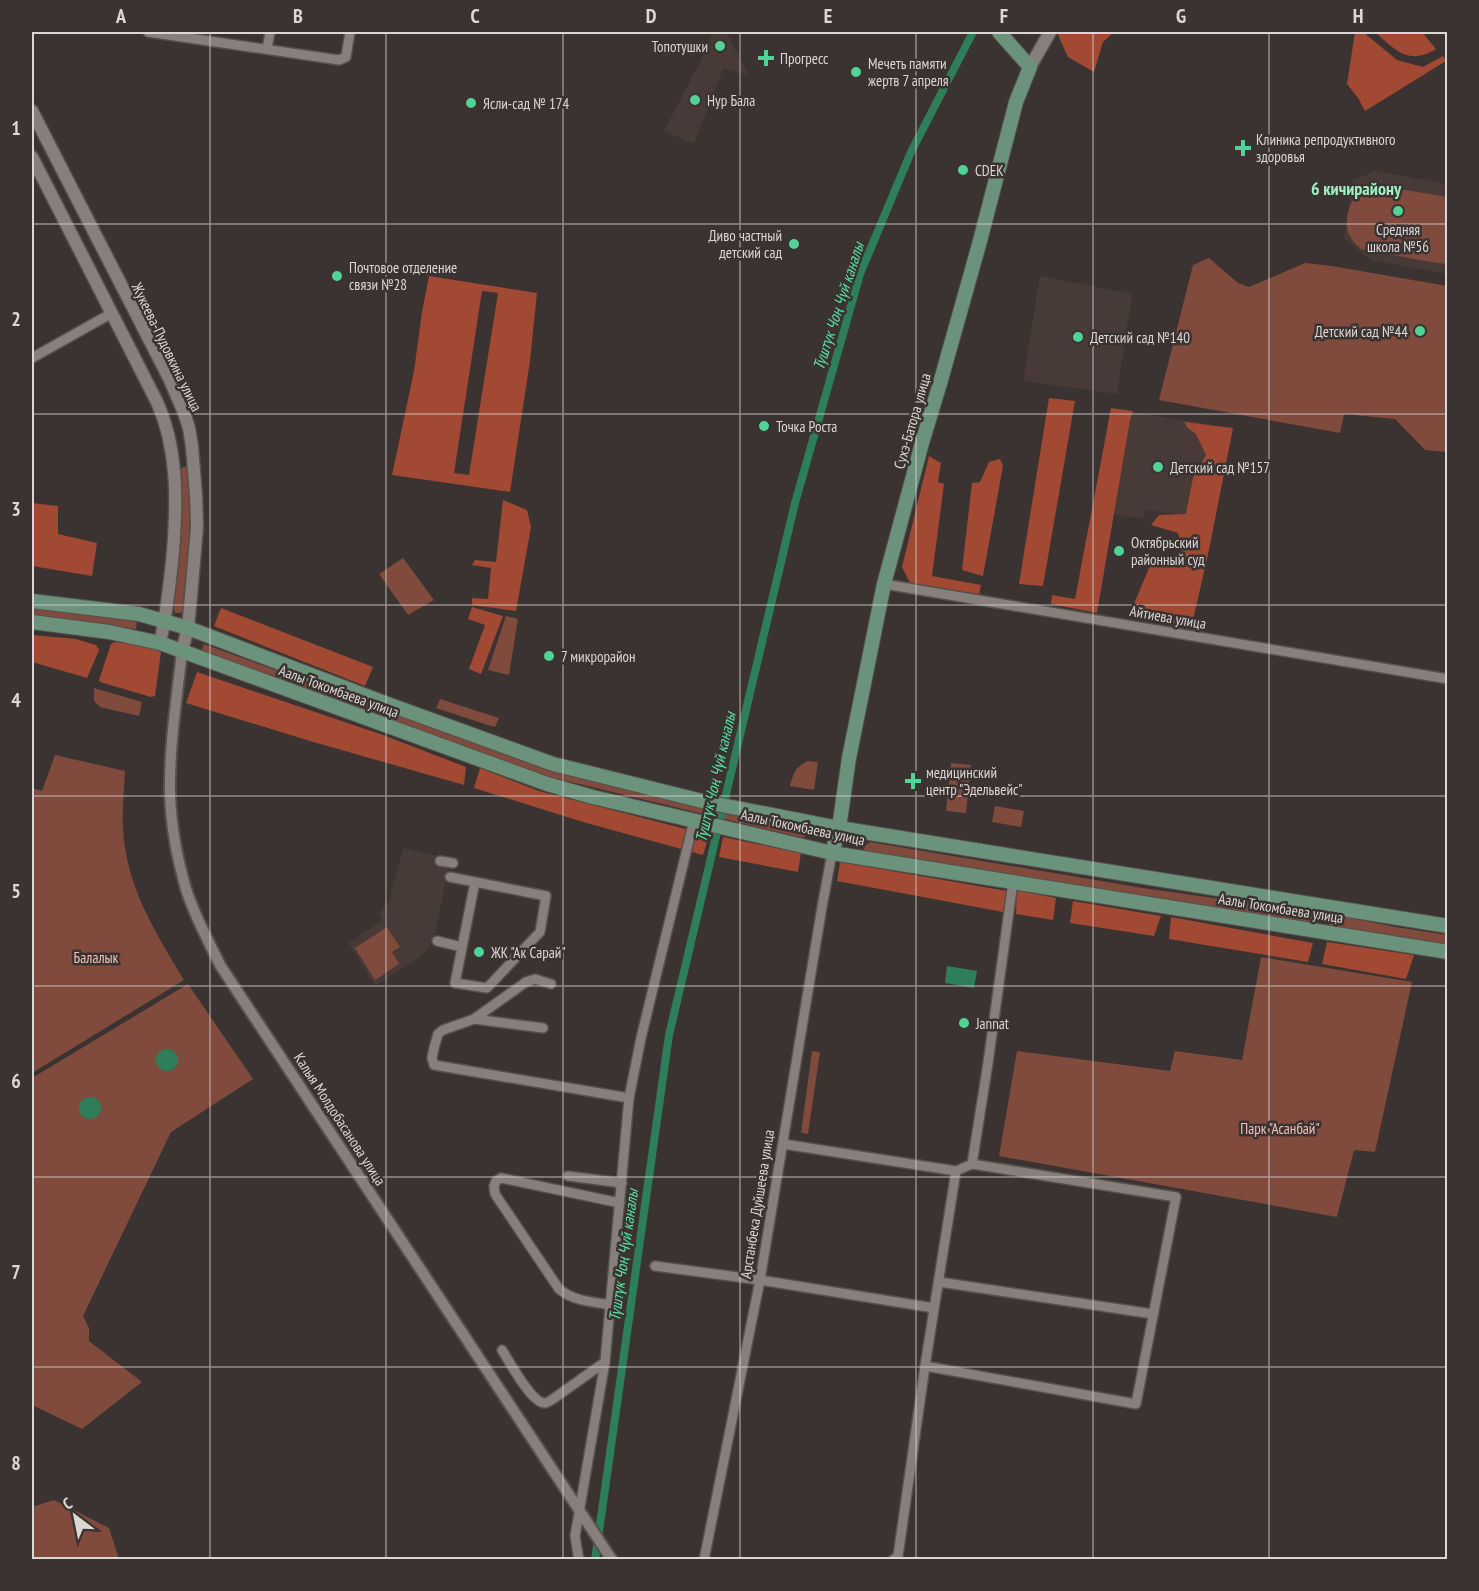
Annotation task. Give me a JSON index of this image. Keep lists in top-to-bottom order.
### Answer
{
  "streets": {
    "main road": ["Жукеева-Пудовкина улица", "Сухэ-Батора улица", "Аалы Токомбаева улица"],
    "street": ["Айтиева улица", "Калыя Молдобасанова улица", "Арстанбека Дуйшеева улица"]
  },
  "crossings": [
    ["Жукеева-Пудовкина улица", "Аалы Токомбаева улица"],
    ["Жукеева-Пудовкина улица", "Калыя Молдобасанова улица"],
    ["Сухэ-Батора улица", "Айтиева улица"],
    ["Сухэ-Батора улица", "Аалы Токомбаева улица"],
    ["Сухэ-Батора улица", "Арстанбека Дуйшеева улица"],
    ["Аалы Токомбаева улица", "Калыя Молдобасанова улица"],
    ["Аалы Токомбаева улица", "Арстанбека Дуйшеева улица"]
  ],
  "districts": ["6 кичирайону"],
  "water": ["Түштүк Чоң Чүй каналы"],
  "parks": ["Балалык", "Парк \"Асанбай\""],
  "places": {
    "other": [
      "Топотушки",
      "Мечеть памяти жертв 7 апреля",
      "Нур Бала",
      "Ясли-сад № 174",
      "CDEK",
      "Средняя школа №56",
      "Диво частный детский сад",
      "Почтовое отделение связи №28",
      "Детский сад №44",
      "Детский сад №140",
      "Точка Роста",
      "Детский сад №157",
      "Октябрьский районный суд",
      "7 микрорайон",
      "ЖК \"Ак Сарай\"",
      "Jannat"
    ],
    "health": ["Прогресс", "Клиника репродуктивного здоровья", "медицинский центр \"Эдельвейс\""]
  },
  "north": "top left",
  "grid": {
    "columns": [
      "A",
      "B",
      "C",
      "D",
      "E",
      "F",
      "G",
      "H"
    ],
    "rows": [
      "1",
      "2",
      "3",
      "4",
      "5",
      "6",
      "7",
      "8"
    ]
  }
}
